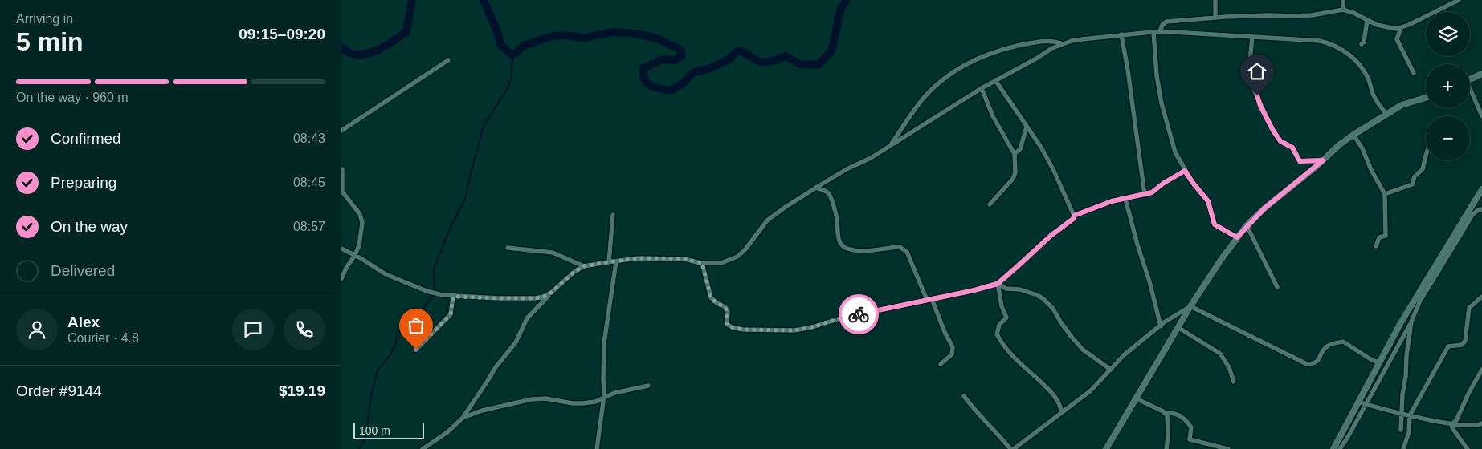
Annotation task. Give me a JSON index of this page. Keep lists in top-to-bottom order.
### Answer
{
  "scale_bar": "100 m",
  "page": {
    "heading": ["5 min", "Arriving in", "09:15–09:20"],
    "panel": [
      "Alex",
      "Courier · 4.8",
      "Order #9144",
      "$19.19"
    ],
    "map_buttons": ["+", "−"],
    "bar": "On the way · 960 m",
    "list": [
      ["Confirmed", "08:43"],
      ["Preparing", "08:45"],
      ["On the way", "08:57"],
      "Delivered"
    ],
    "scale": "100 m"
  }
}
